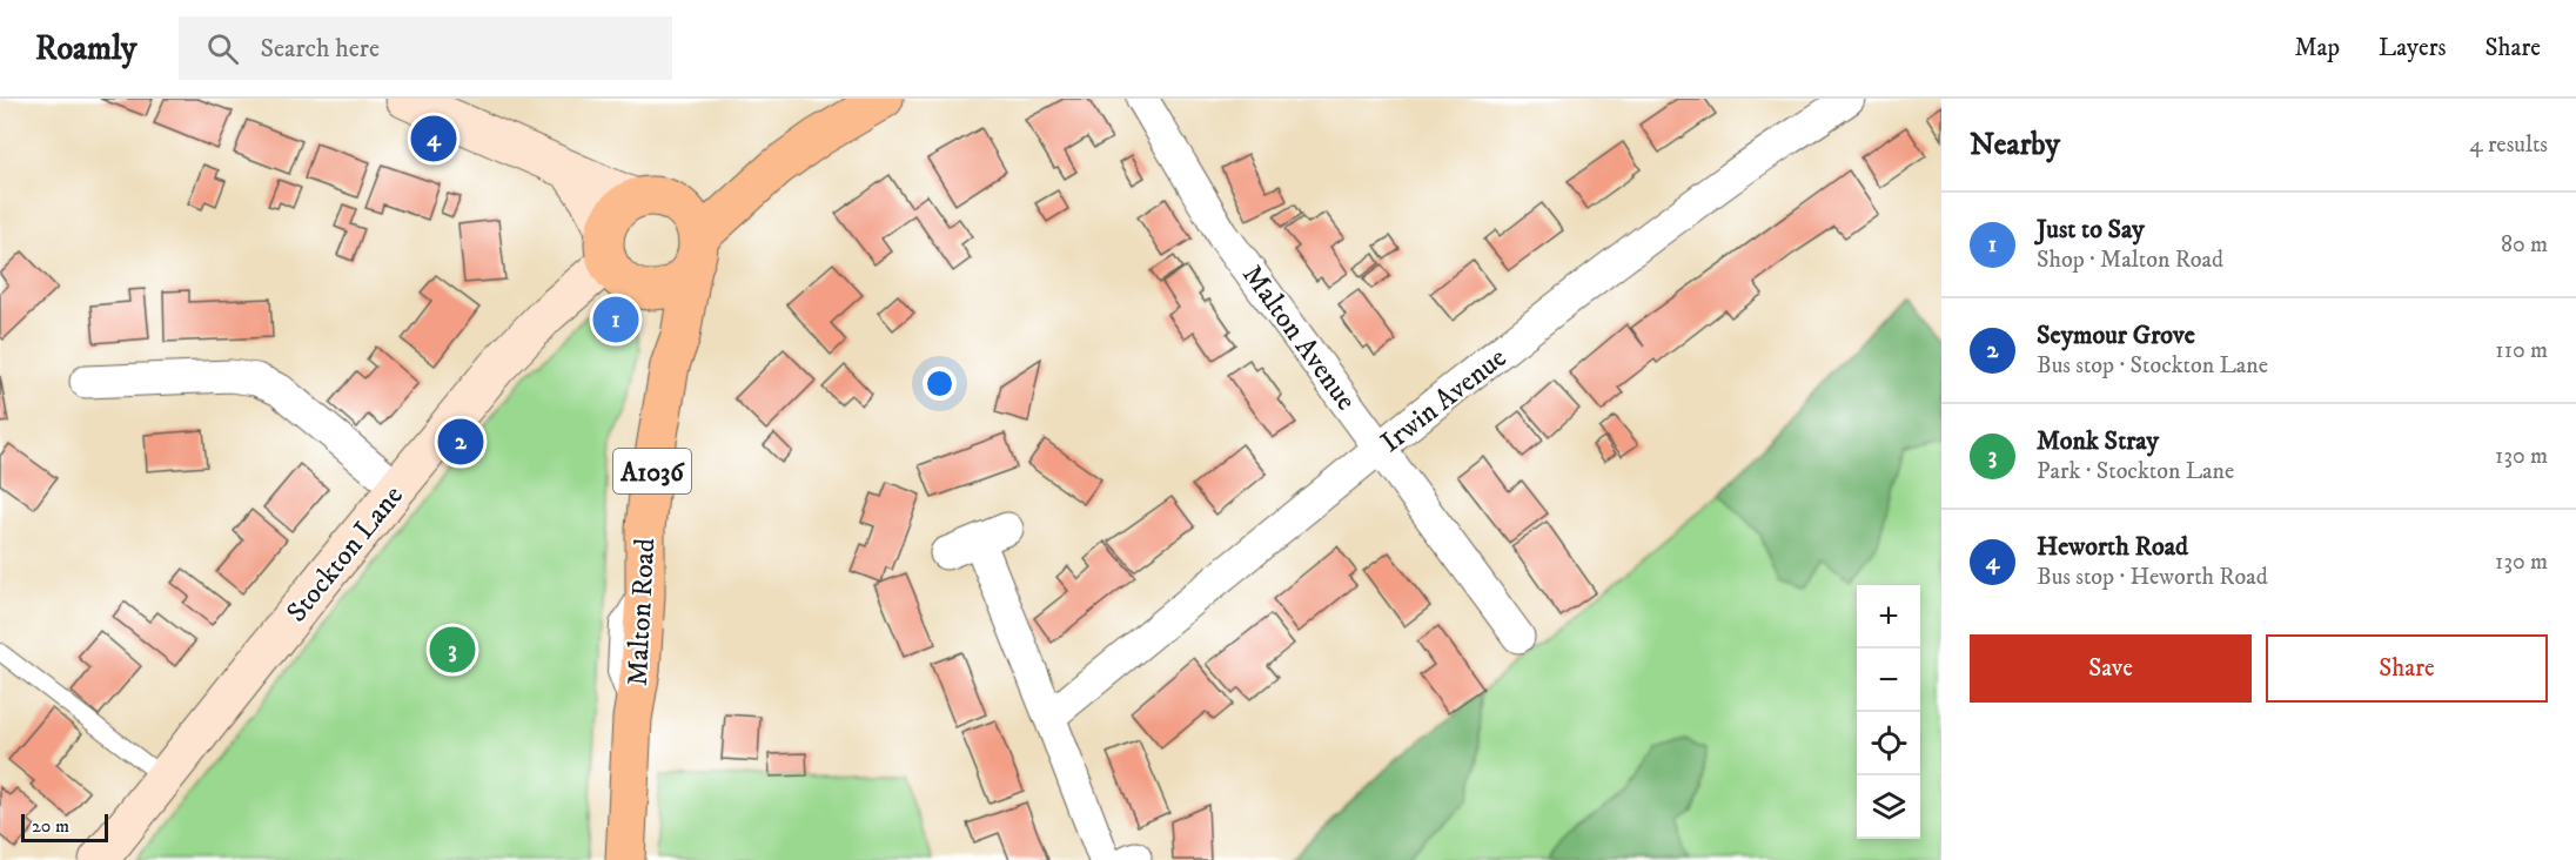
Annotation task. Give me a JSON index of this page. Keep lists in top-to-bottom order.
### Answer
{
  "streets": {
    "main road": ["A1036", "Malton Road"],
    "street": ["Malton Avenue", "Irwin Avenue", "Stockton Lane"]
  },
  "crossings": [
    ["Malton Avenue", "Irwin Avenue"],
    ["A1036", "Stockton Lane"],
    ["A1036", "Malton Road"],
    ["Stockton Lane", "Malton Road"]
  ],
  "scale_bar": "20 m",
  "page": {
    "header": "Roamly",
    "search": "Search here",
    "nav": ["Map", "Layers", "Share"],
    "heading": ["Nearby", "4 results"],
    "pins": [
      "4",
      "1",
      "2",
      "3"
    ],
    "list": [
      {
        "mark": "1",
        "name": "Just to Say",
        "note": "Shop · Malton Road",
        "value": "80 m"
      },
      {
        "mark": "2",
        "name": "Seymour Grove",
        "note": "Bus stop · Stockton Lane",
        "value": "110 m"
      },
      {
        "mark": "3",
        "name": "Monk Stray",
        "note": "Park · Stockton Lane",
        "value": "130 m"
      },
      {
        "mark": "4",
        "name": "Heworth Road",
        "note": "Bus stop · Heworth Road",
        "value": "130 m"
      }
    ],
    "map_buttons": ["+", "−"],
    "buttons": ["Save", "Share"],
    "scale": "20 m"
  }
}
